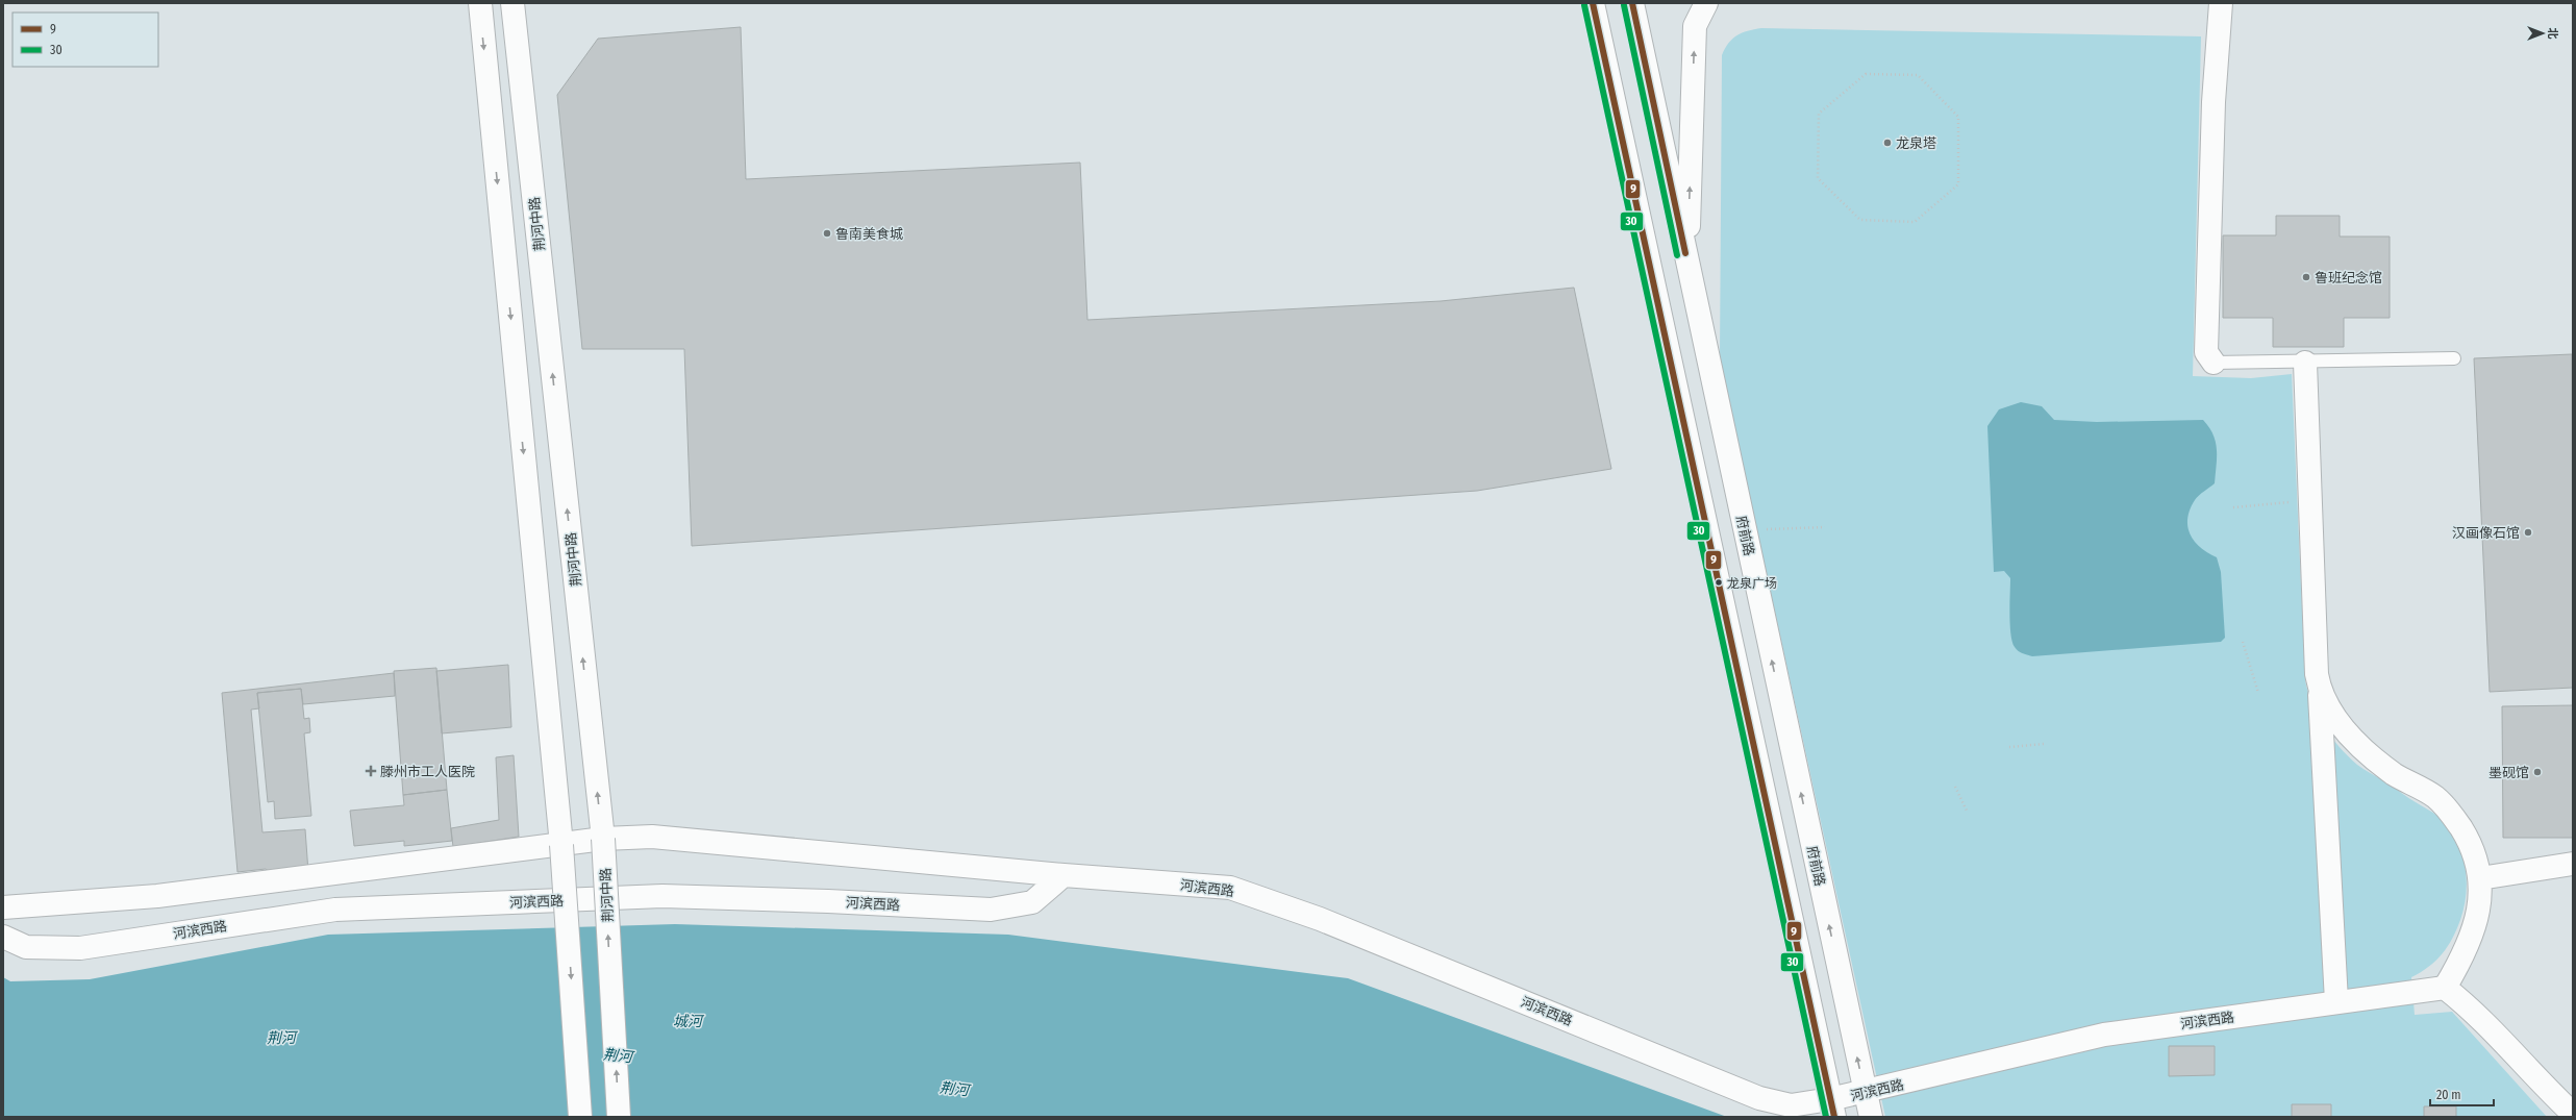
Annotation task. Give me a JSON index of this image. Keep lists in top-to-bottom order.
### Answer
{
  "streets": {
    "street": ["荆河中路", "府前路", "河滨西路"]
  },
  "crossings": [
    ["荆河中路", "河滨西路"],
    ["府前路", "河滨西路"]
  ],
  "water": ["城河", "荆河"],
  "places": {
    "other": [
      "龙泉塔",
      "鲁南美食城",
      "鲁班纪念馆",
      "汉画像石馆",
      "龙泉广场",
      "墨砚馆"
    ],
    "health": ["滕州市工人医院"]
  },
  "lines": ["transit line 9", "transit line 30"],
  "legend": ["9", "30"],
  "scale_bar": "20 m",
  "north": "right"
}
